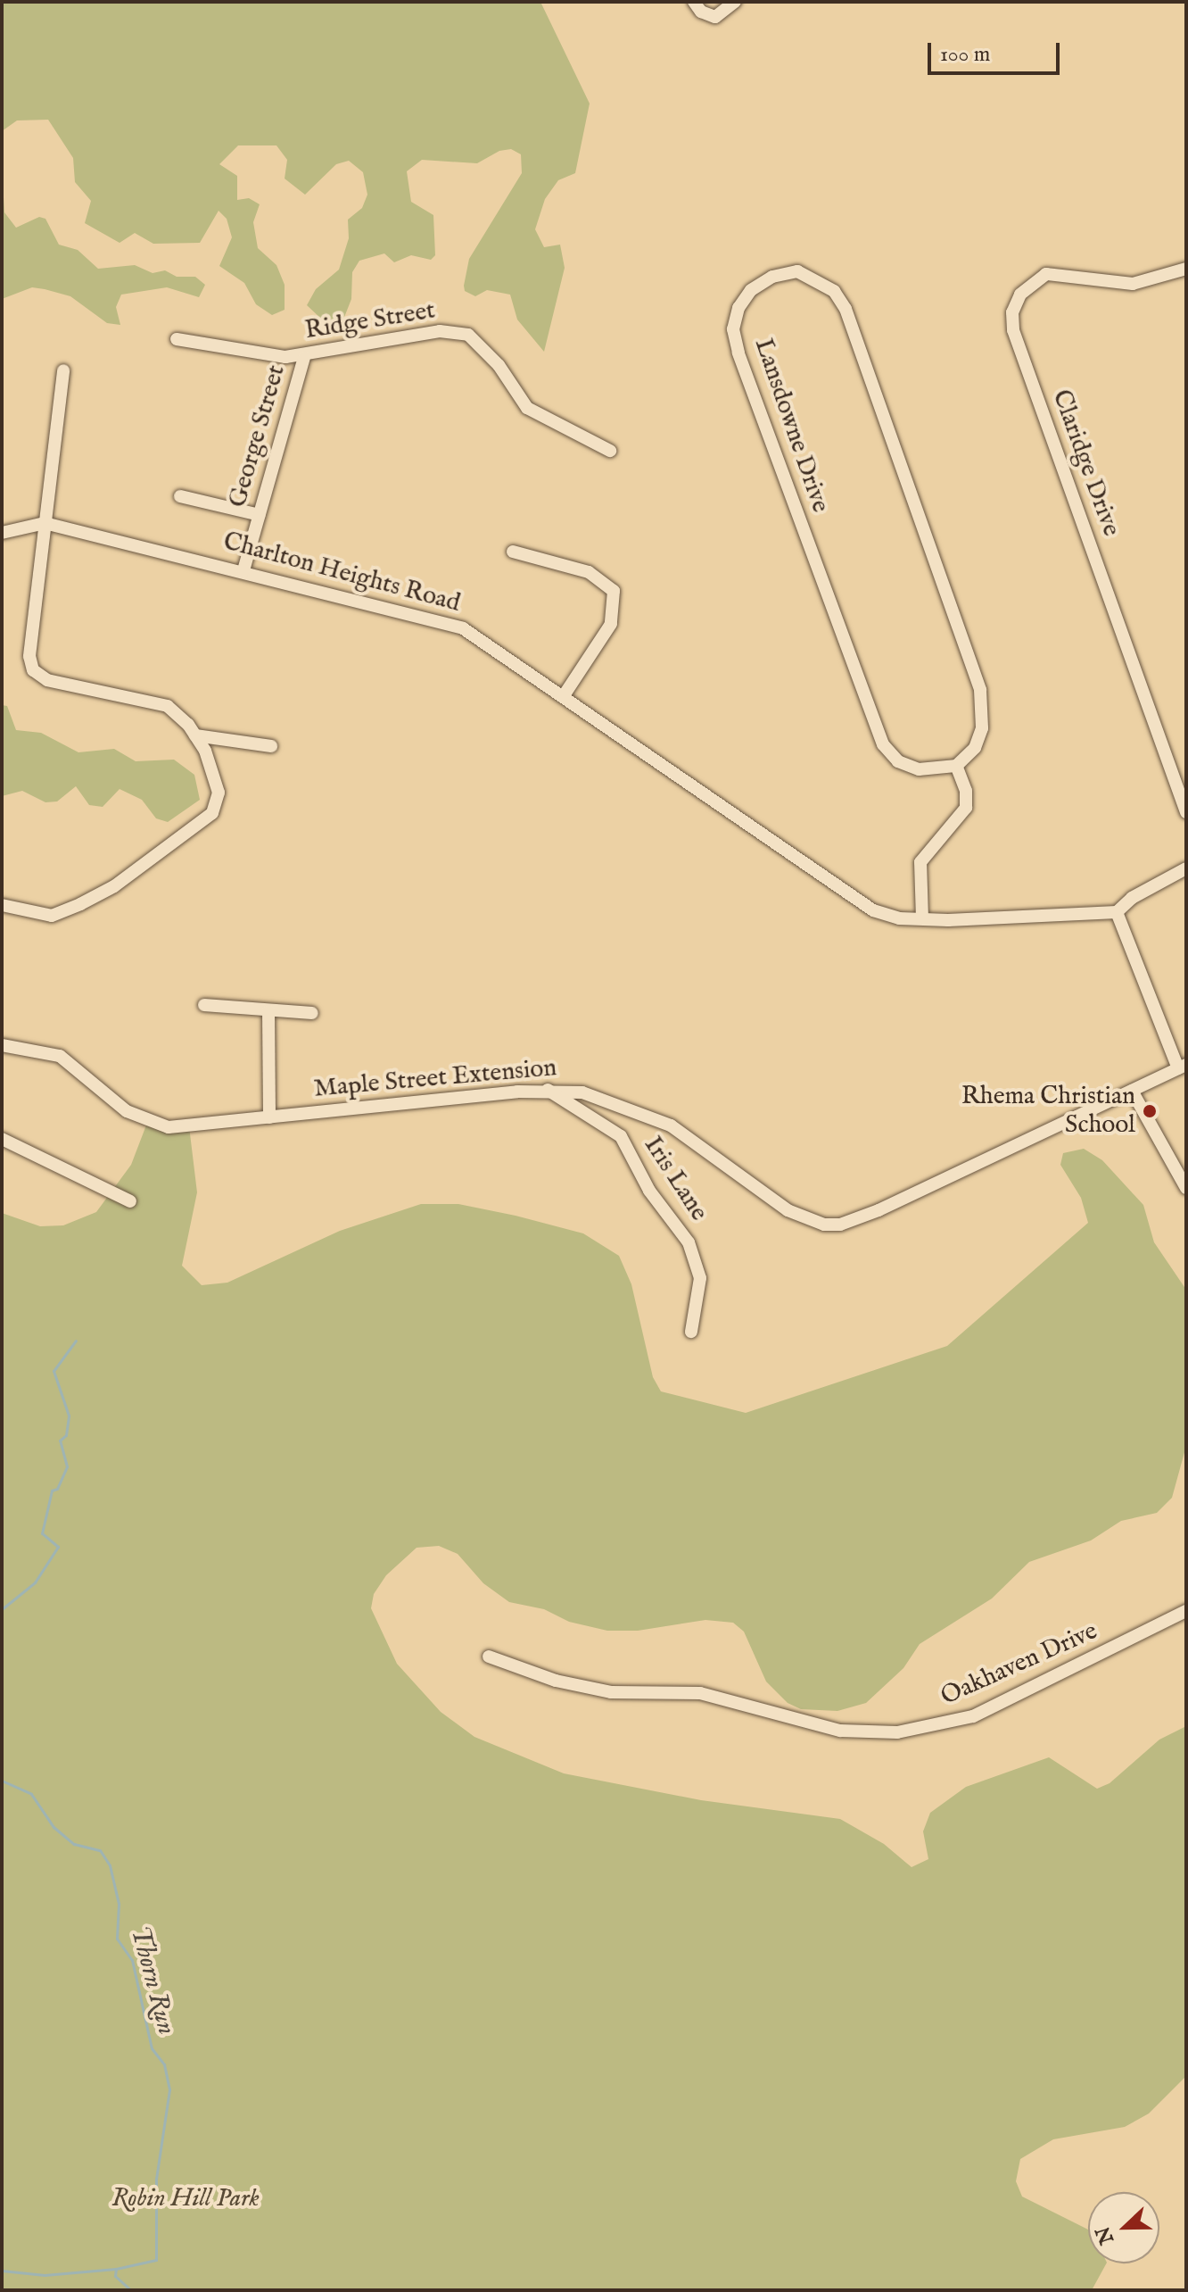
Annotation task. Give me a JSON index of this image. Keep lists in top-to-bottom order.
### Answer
{
  "streets": {
    "street": [
      "Ridge Street",
      "Lansdowne Drive",
      "George Street",
      "Claridge Drive",
      "Charlton Heights Road",
      "Maple Street Extension",
      "Iris Lane",
      "Oakhaven Drive"
    ]
  },
  "crossings": [
    ["Ridge Street", "George Street"],
    ["George Street", "Charlton Heights Road"],
    ["Maple Street Extension", "Iris Lane"]
  ],
  "water": ["Thorn Run"],
  "parks": ["Robin Hill Park"],
  "places": ["Rhema Christian School"],
  "scale_bar": "100 m",
  "north": "left"
}
